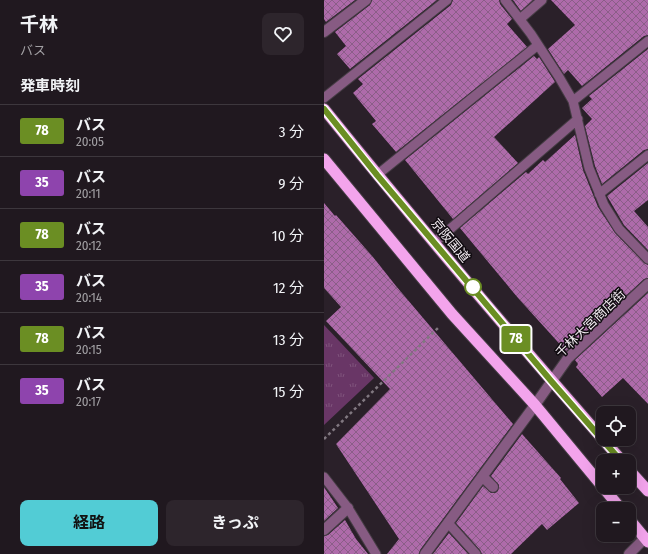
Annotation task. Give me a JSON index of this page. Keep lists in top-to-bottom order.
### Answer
{
  "streets": {
    "highway": ["京阪国道"],
    "street": ["千林大宮商店街"]
  },
  "crossings": [
    ["京阪国道", "千林大宮商店街"]
  ],
  "lines": ["bus line 78"],
  "page": {
    "heading": [
      ["千林", "バス"],
      "発車時刻"
    ],
    "on_map": "78",
    "list": [
      {
        "mark": "78",
        "name": "バス",
        "note": "20:05",
        "value": "3 分"
      },
      {
        "mark": "35",
        "name": "バス",
        "note": "20:11",
        "value": "9 分"
      },
      {
        "mark": "78",
        "name": "バス",
        "note": "20:12",
        "value": "10 分"
      },
      {
        "mark": "35",
        "name": "バス",
        "note": "20:14",
        "value": "12 分"
      },
      {
        "mark": "78",
        "name": "バス",
        "note": "20:15",
        "value": "13 分"
      },
      {
        "mark": "35",
        "name": "バス",
        "note": "20:17",
        "value": "15 分"
      }
    ],
    "map_buttons": ["+", "−"],
    "buttons": ["経路", "きっぷ"]
  }
}
